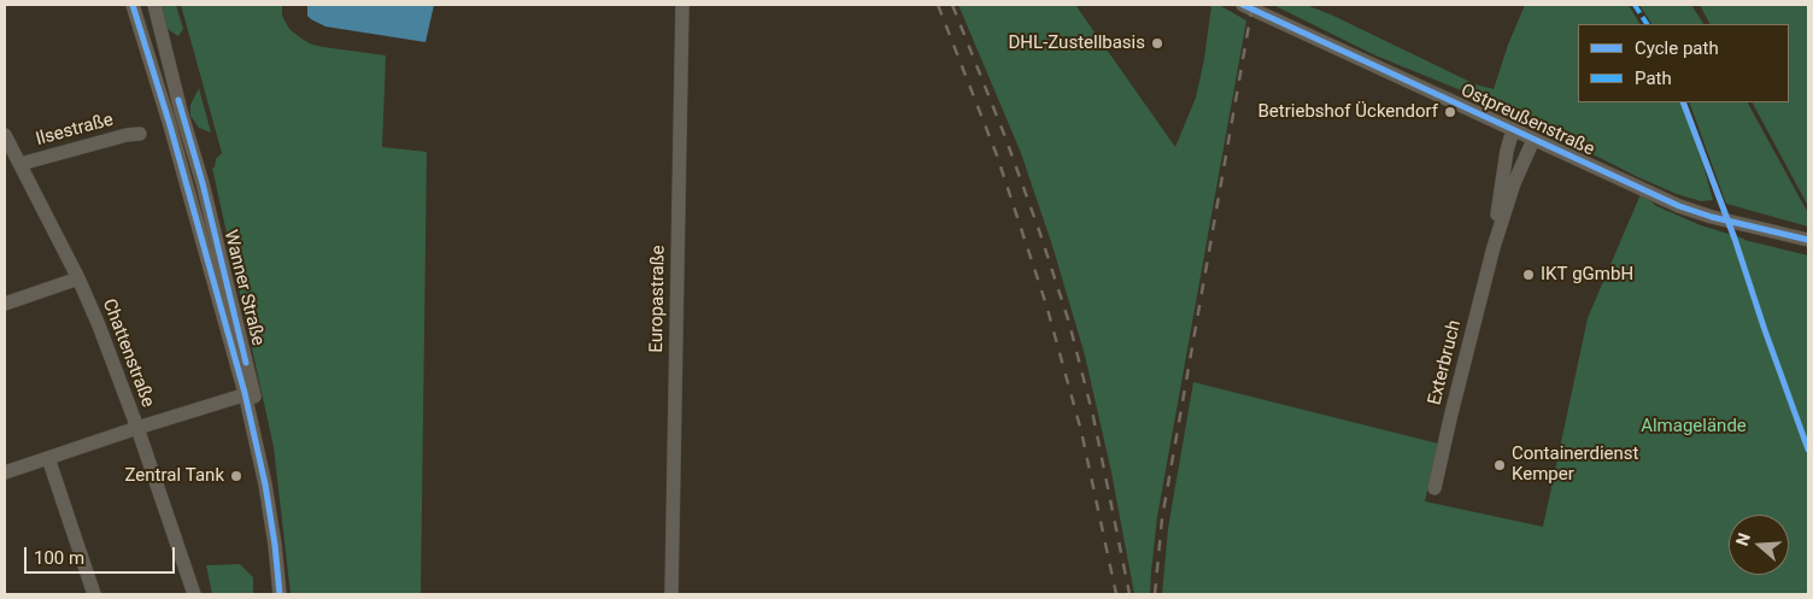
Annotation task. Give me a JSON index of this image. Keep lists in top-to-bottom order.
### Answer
{
  "streets": {
    "street": [
      "Ostpreußenstraße",
      "Ilsestraße",
      "Wanner Straße",
      "Europastraße",
      "Chattenstraße",
      "Exterbruch"
    ]
  },
  "crossings": [
    ["Ostpreußenstraße", "Exterbruch"],
    ["Ilsestraße", "Chattenstraße"]
  ],
  "parks": ["Almagelände"],
  "places": [
    "DHL-Zustellbasis",
    "Betriebshof Ückendorf",
    "IKT gGmbH",
    "Containerdienst Kemper",
    "Zentral Tank"
  ],
  "legend": ["Cycle path", "Path"],
  "scale_bar": "100 m",
  "north": "left"
}
